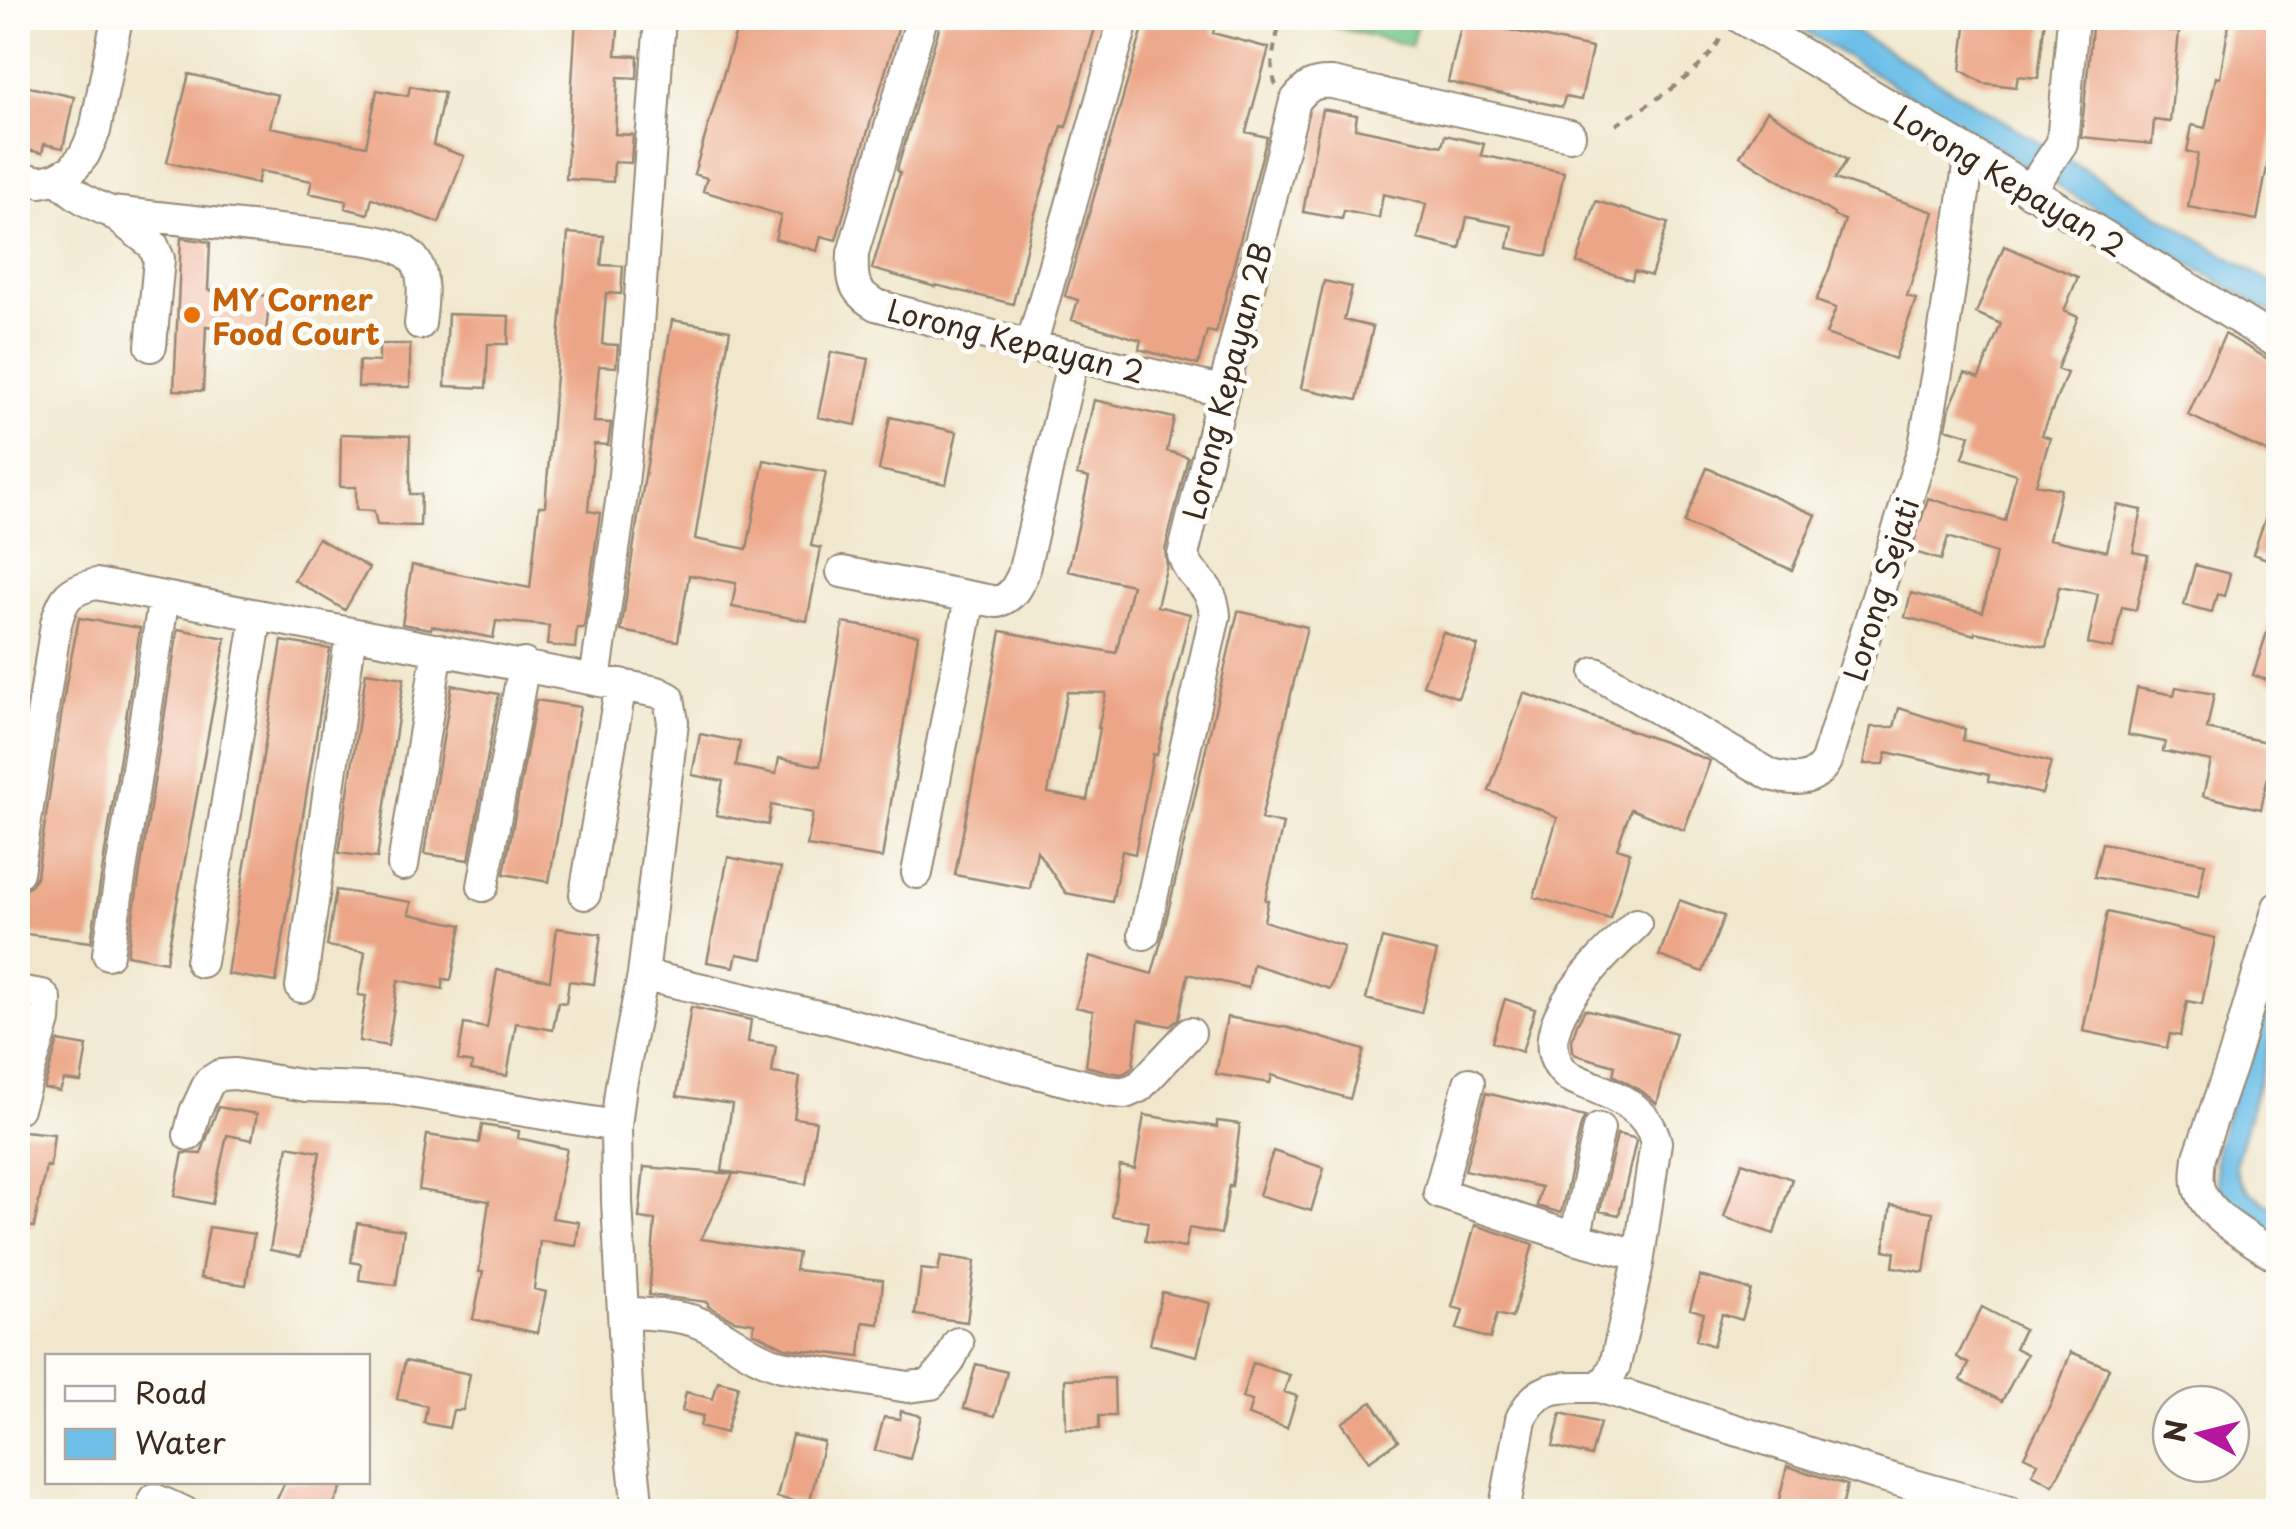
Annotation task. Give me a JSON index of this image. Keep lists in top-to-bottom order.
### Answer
{
  "streets": {
    "street": ["Lorong Kepayan 2", "Lorong Kepayan 2B", "Lorong Sejati"]
  },
  "crossings": [
    ["Lorong Kepayan 2", "Lorong Kepayan 2B"],
    ["Lorong Kepayan 2", "Lorong Sejati"]
  ],
  "places": ["MY Corner Food Court"],
  "legend": ["Road", "Water"],
  "north": "left"
}
